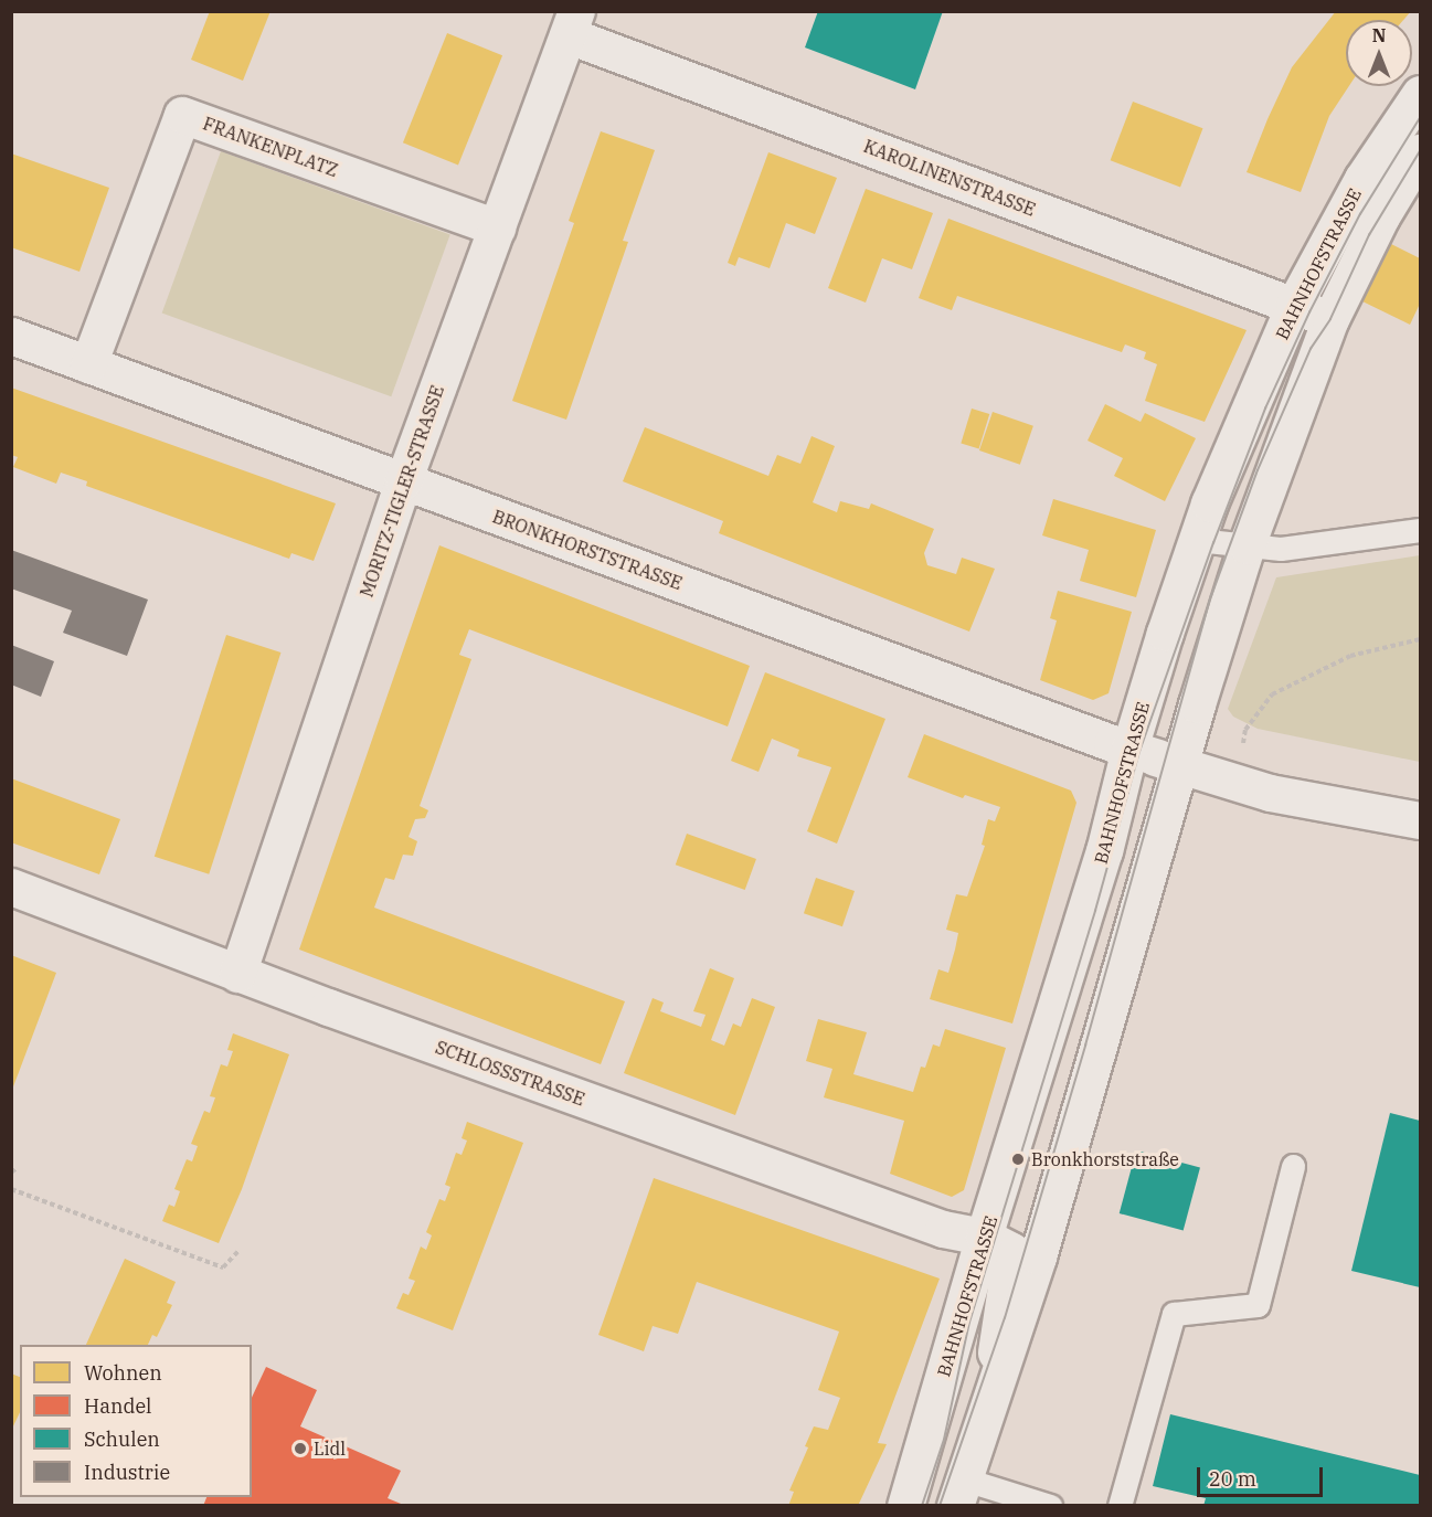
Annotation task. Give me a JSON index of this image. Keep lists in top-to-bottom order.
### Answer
{
  "streets": {
    "street": [
      "FRANKENPLATZ",
      "KAROLINENSTRASSE",
      "BAHNHOFSTRASSE",
      "MORITZ-TIGLER-STRASSE",
      "BRONKHORSTSTRASSE",
      "SCHLOSSSTRASSE"
    ]
  },
  "crossings": [
    ["FRANKENPLATZ", "MORITZ-TIGLER-STRASSE"],
    ["FRANKENPLATZ", "BRONKHORSTSTRASSE"],
    ["KAROLINENSTRASSE", "BAHNHOFSTRASSE"],
    ["KAROLINENSTRASSE", "MORITZ-TIGLER-STRASSE"],
    ["BAHNHOFSTRASSE", "BRONKHORSTSTRASSE"],
    ["BAHNHOFSTRASSE", "SCHLOSSSTRASSE"],
    ["MORITZ-TIGLER-STRASSE", "BRONKHORSTSTRASSE"],
    ["MORITZ-TIGLER-STRASSE", "SCHLOSSSTRASSE"]
  ],
  "places": ["Bronkhorststraße", "Lidl"],
  "legend": [
    "Wohnen",
    "Handel",
    "Schulen",
    "Industrie"
  ],
  "scale_bar": "20 m",
  "north": "top"
}
